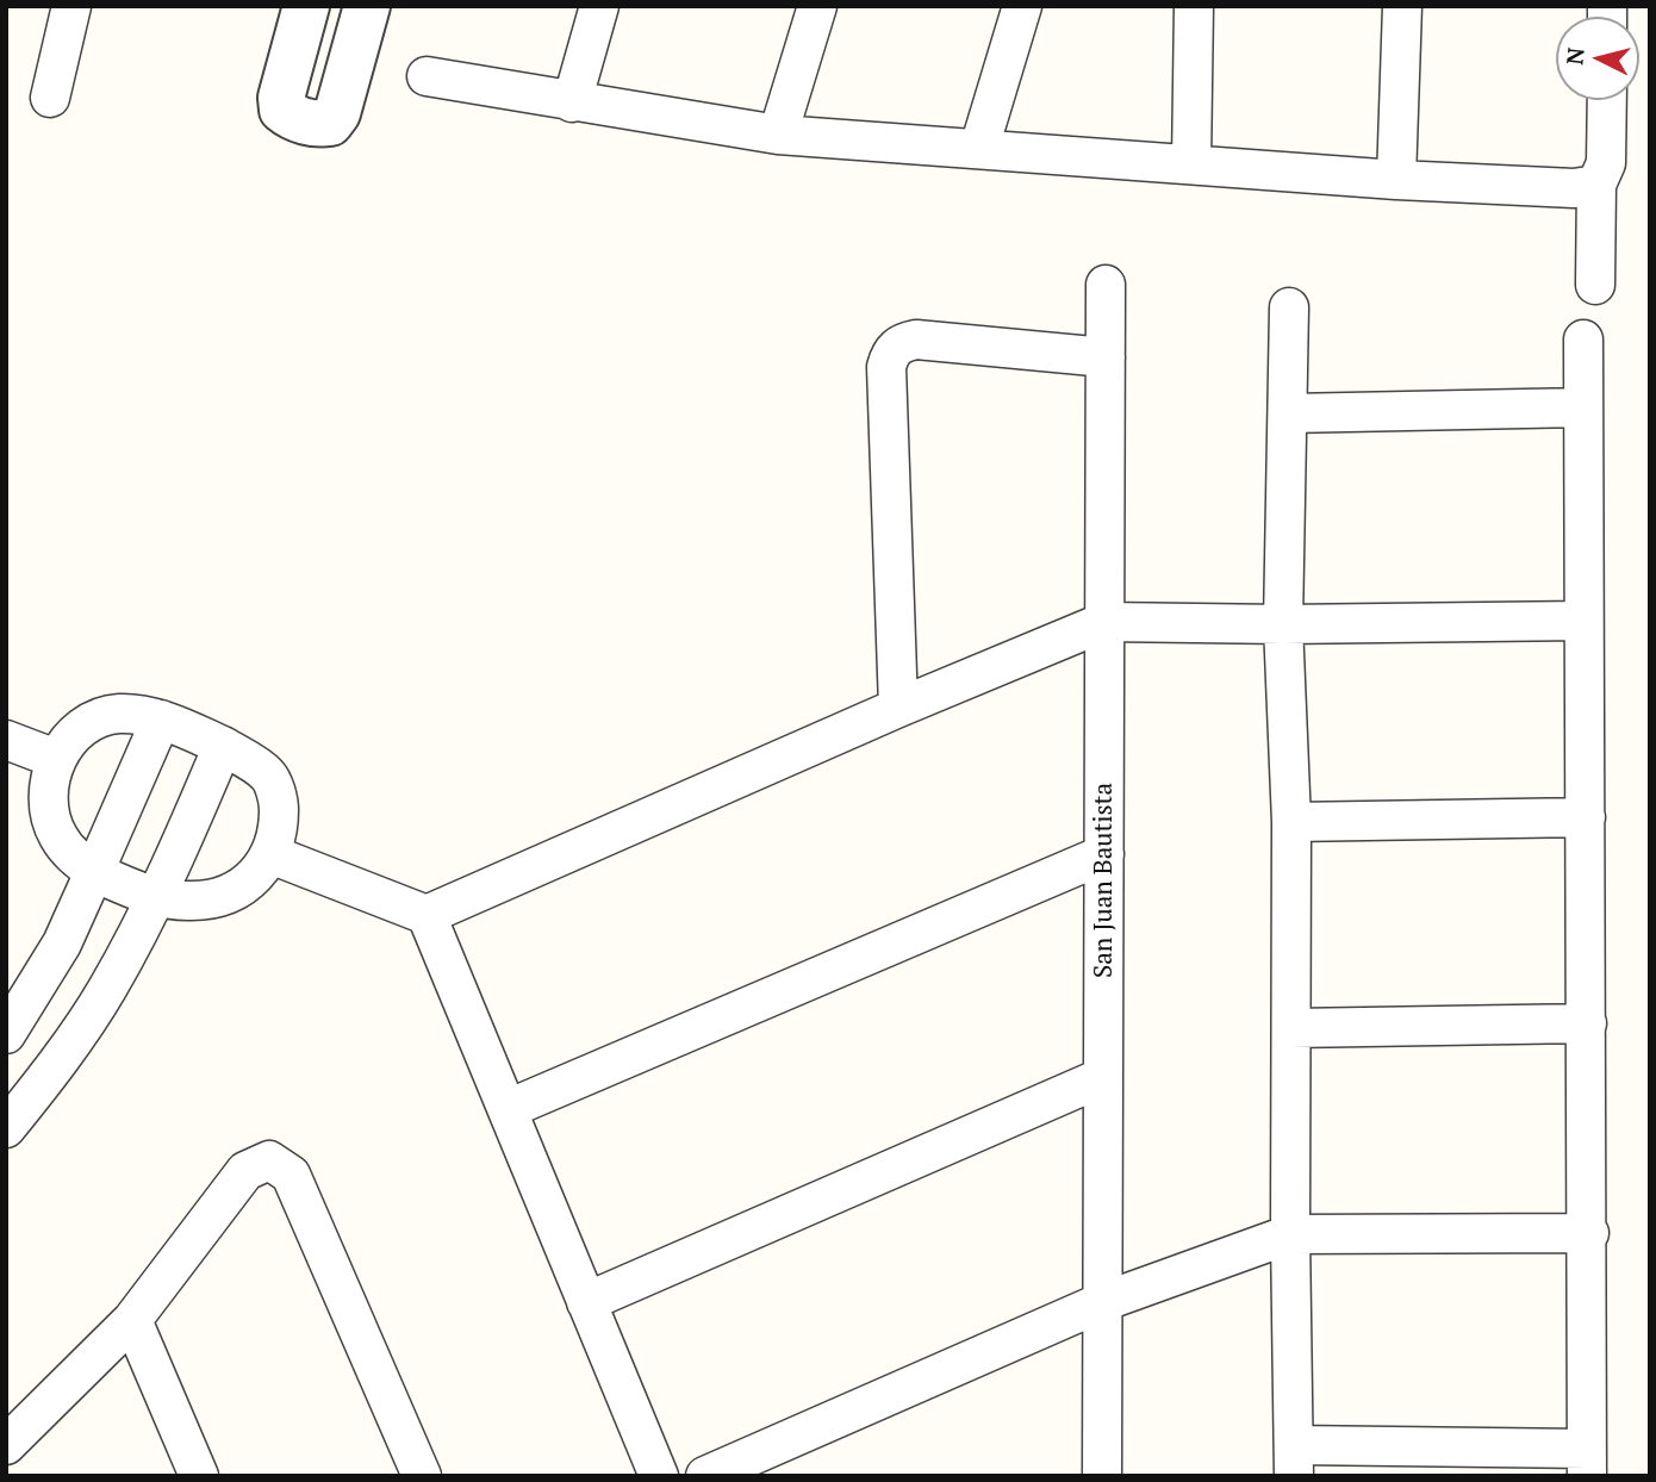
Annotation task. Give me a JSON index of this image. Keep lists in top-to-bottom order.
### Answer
{
  "streets": {
    "street": ["San Juan Bautista"]
  },
  "north": "left"
}
